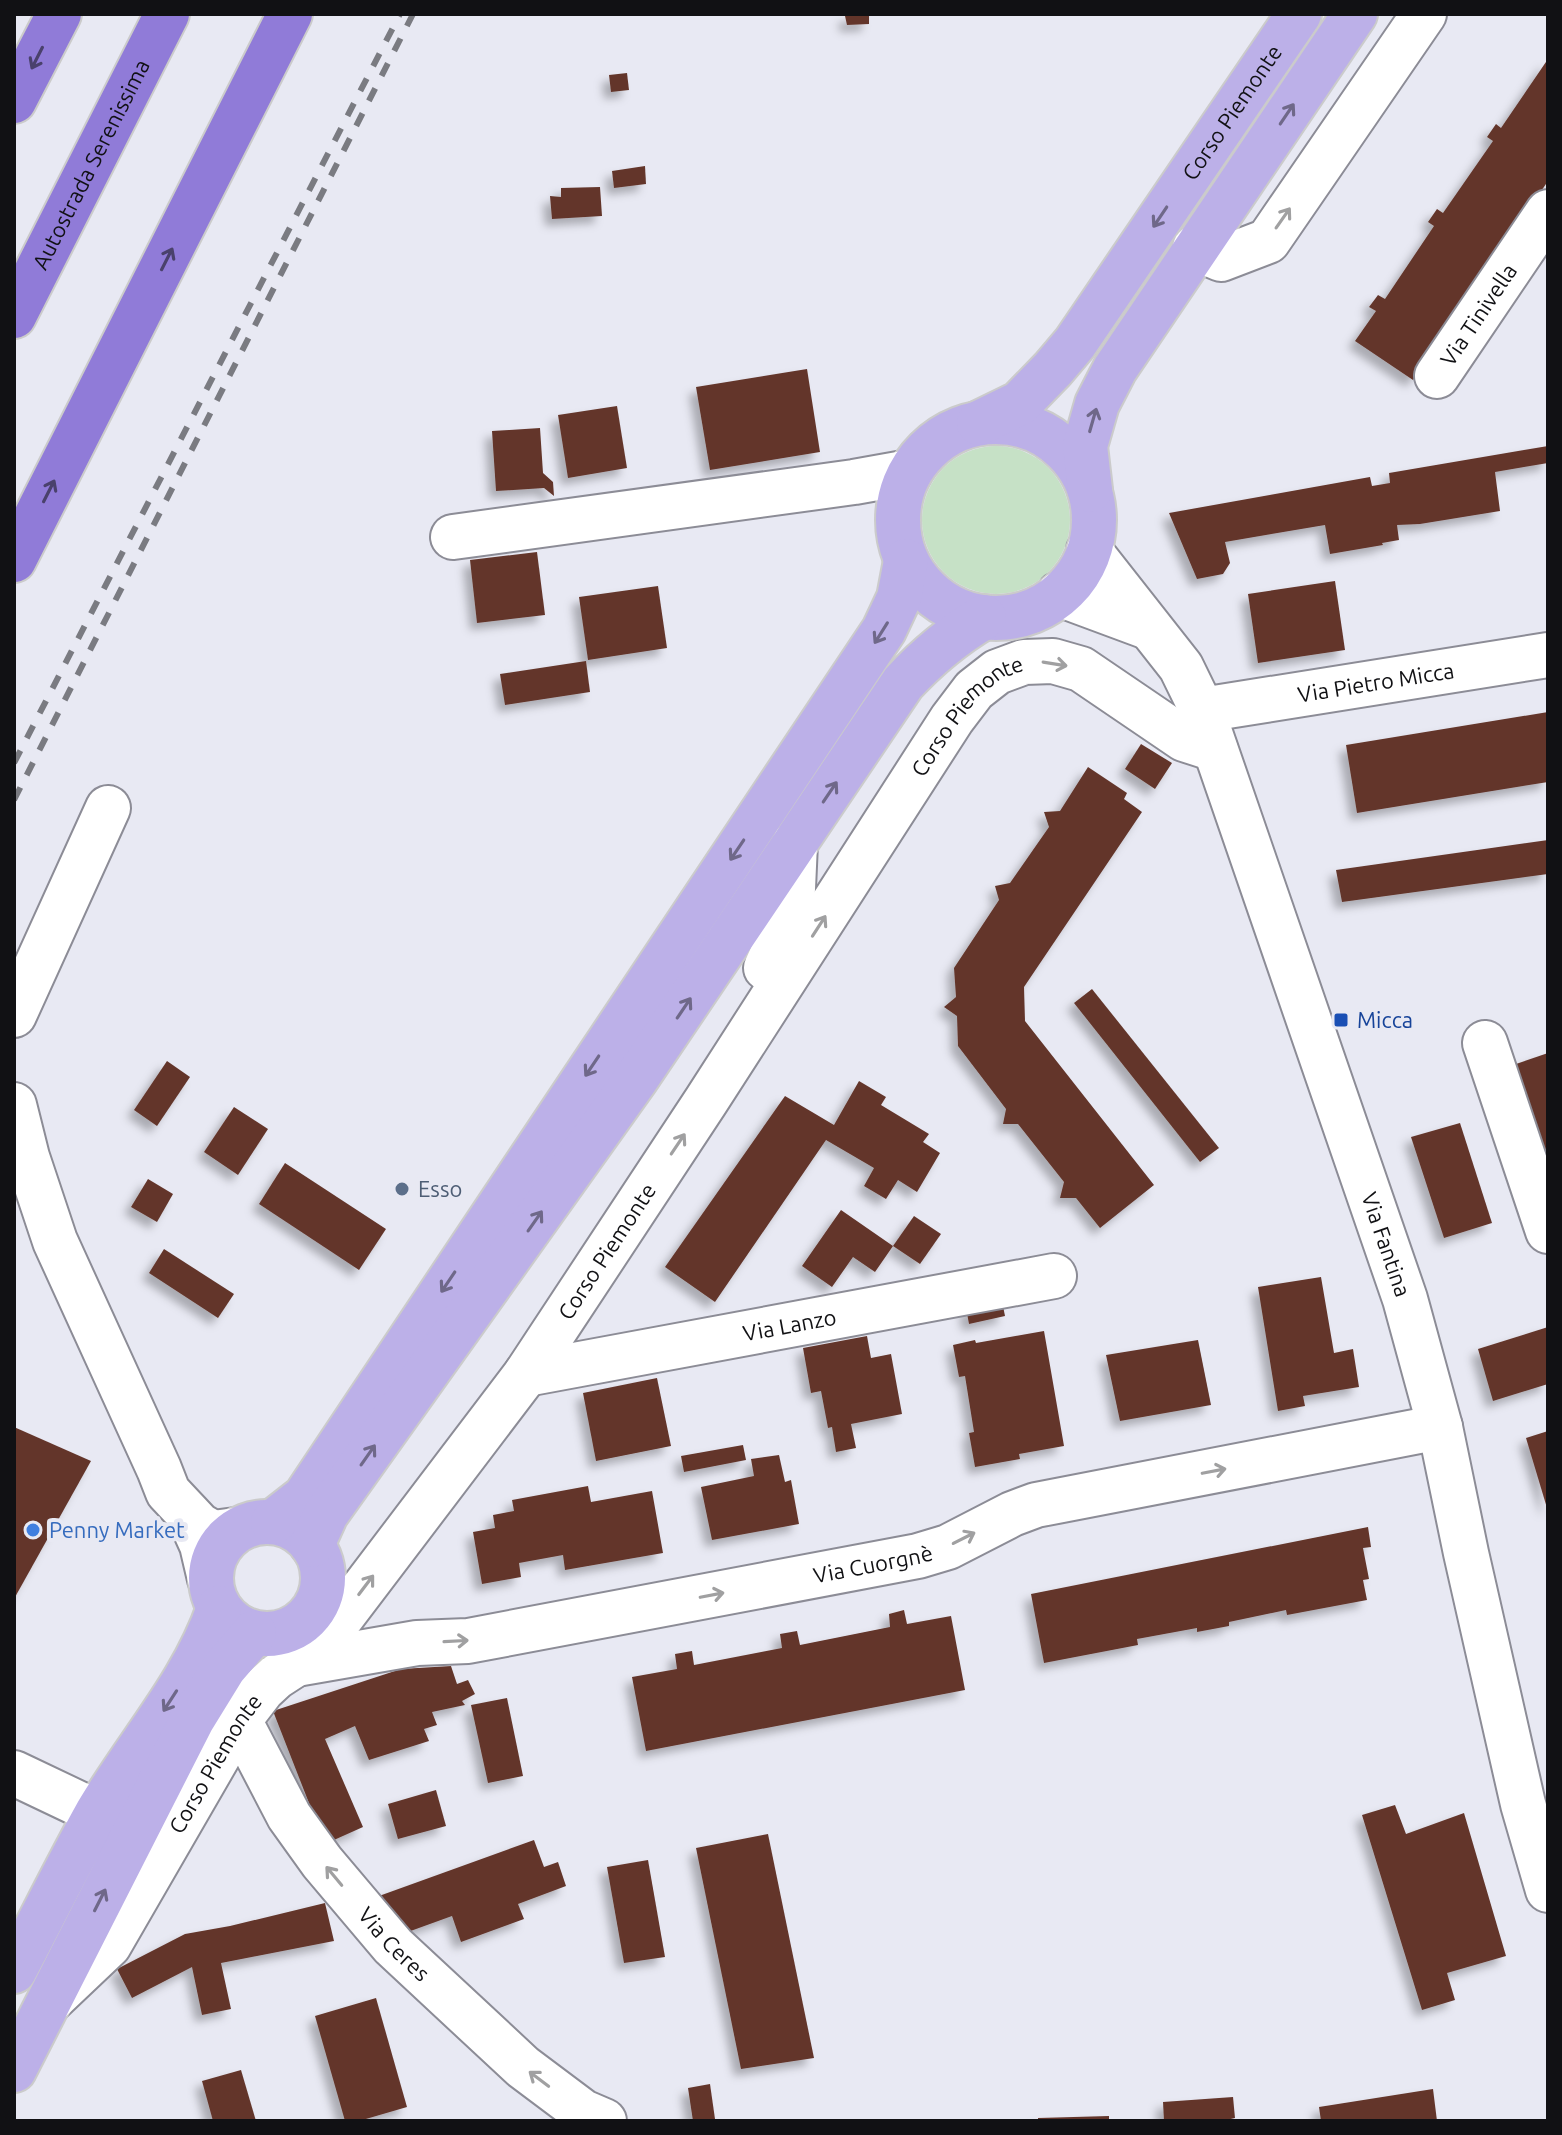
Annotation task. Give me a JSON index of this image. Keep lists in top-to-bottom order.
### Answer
{
  "streets": {
    "highway": ["Autostrada Serenissima"],
    "main road": ["Corso Piemonte"],
    "street": [
      "Via Tinivella",
      "Via Pietro Micca",
      "Via Fantina",
      "Via Lanzo",
      "Via Cuorgnè",
      "Via Ceres"
    ]
  },
  "crossings": [
    ["Corso Piemonte", "Via Pietro Micca"],
    ["Corso Piemonte", "Via Fantina"],
    ["Corso Piemonte", "Via Lanzo"],
    ["Corso Piemonte", "Via Cuorgnè"],
    ["Corso Piemonte", "Via Ceres"],
    ["Via Pietro Micca", "Via Fantina"],
    ["Via Fantina", "Via Cuorgnè"]
  ],
  "one_way": ["Via Cuorgnè", "Via Ceres"],
  "places": {
    "transit": ["Micca"],
    "other": ["Esso", "Penny Market"]
  }
}
